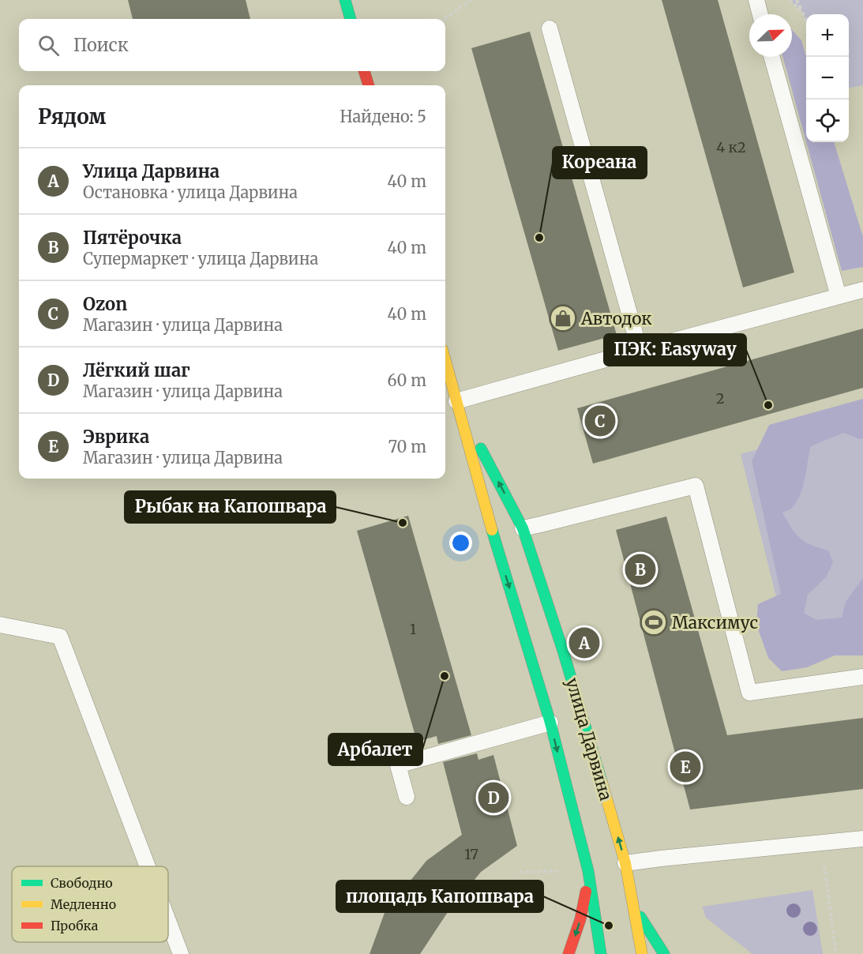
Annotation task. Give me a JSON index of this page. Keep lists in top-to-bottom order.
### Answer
{
  "streets": {
    "main road": ["улица Дарвина"]
  },
  "places": {
    "other": [
      "Кореана",
      "ПЭК: Easyway",
      "Рыбак на Капошвара",
      "Арбалет",
      "площадь Капошвара"
    ],
    "shop": ["Автодок"],
    "sports": ["Максимус"]
  },
  "house_numbers": [
    "4 к2",
    "2",
    "1",
    "17"
  ],
  "legend": ["Свободно", "Медленно", "Пробка"],
  "north": "top right",
  "page": {
    "map_buttons": ["+", "−"],
    "search": "Поиск",
    "heading": ["Рядом", "Найдено: 5"],
    "list": [
      {
        "mark": "A",
        "name": "Улица Дарвина",
        "note": "Остановка · улица Дарвина",
        "value": "40 m"
      },
      {
        "mark": "B",
        "name": "Пятёрочка",
        "note": "Супермаркет · улица Дарвина",
        "value": "40 m"
      },
      {
        "mark": "C",
        "name": "Ozon",
        "note": "Магазин · улица Дарвина",
        "value": "40 m"
      },
      {
        "mark": "D",
        "name": "Лёгкий шаг",
        "note": "Магазин · улица Дарвина",
        "value": "60 m"
      },
      {
        "mark": "E",
        "name": "Эврика",
        "note": "Магазин · улица Дарвина",
        "value": "70 m"
      }
    ],
    "pins": [
      "C",
      "B",
      "A",
      "E",
      "D"
    ]
  }
}
